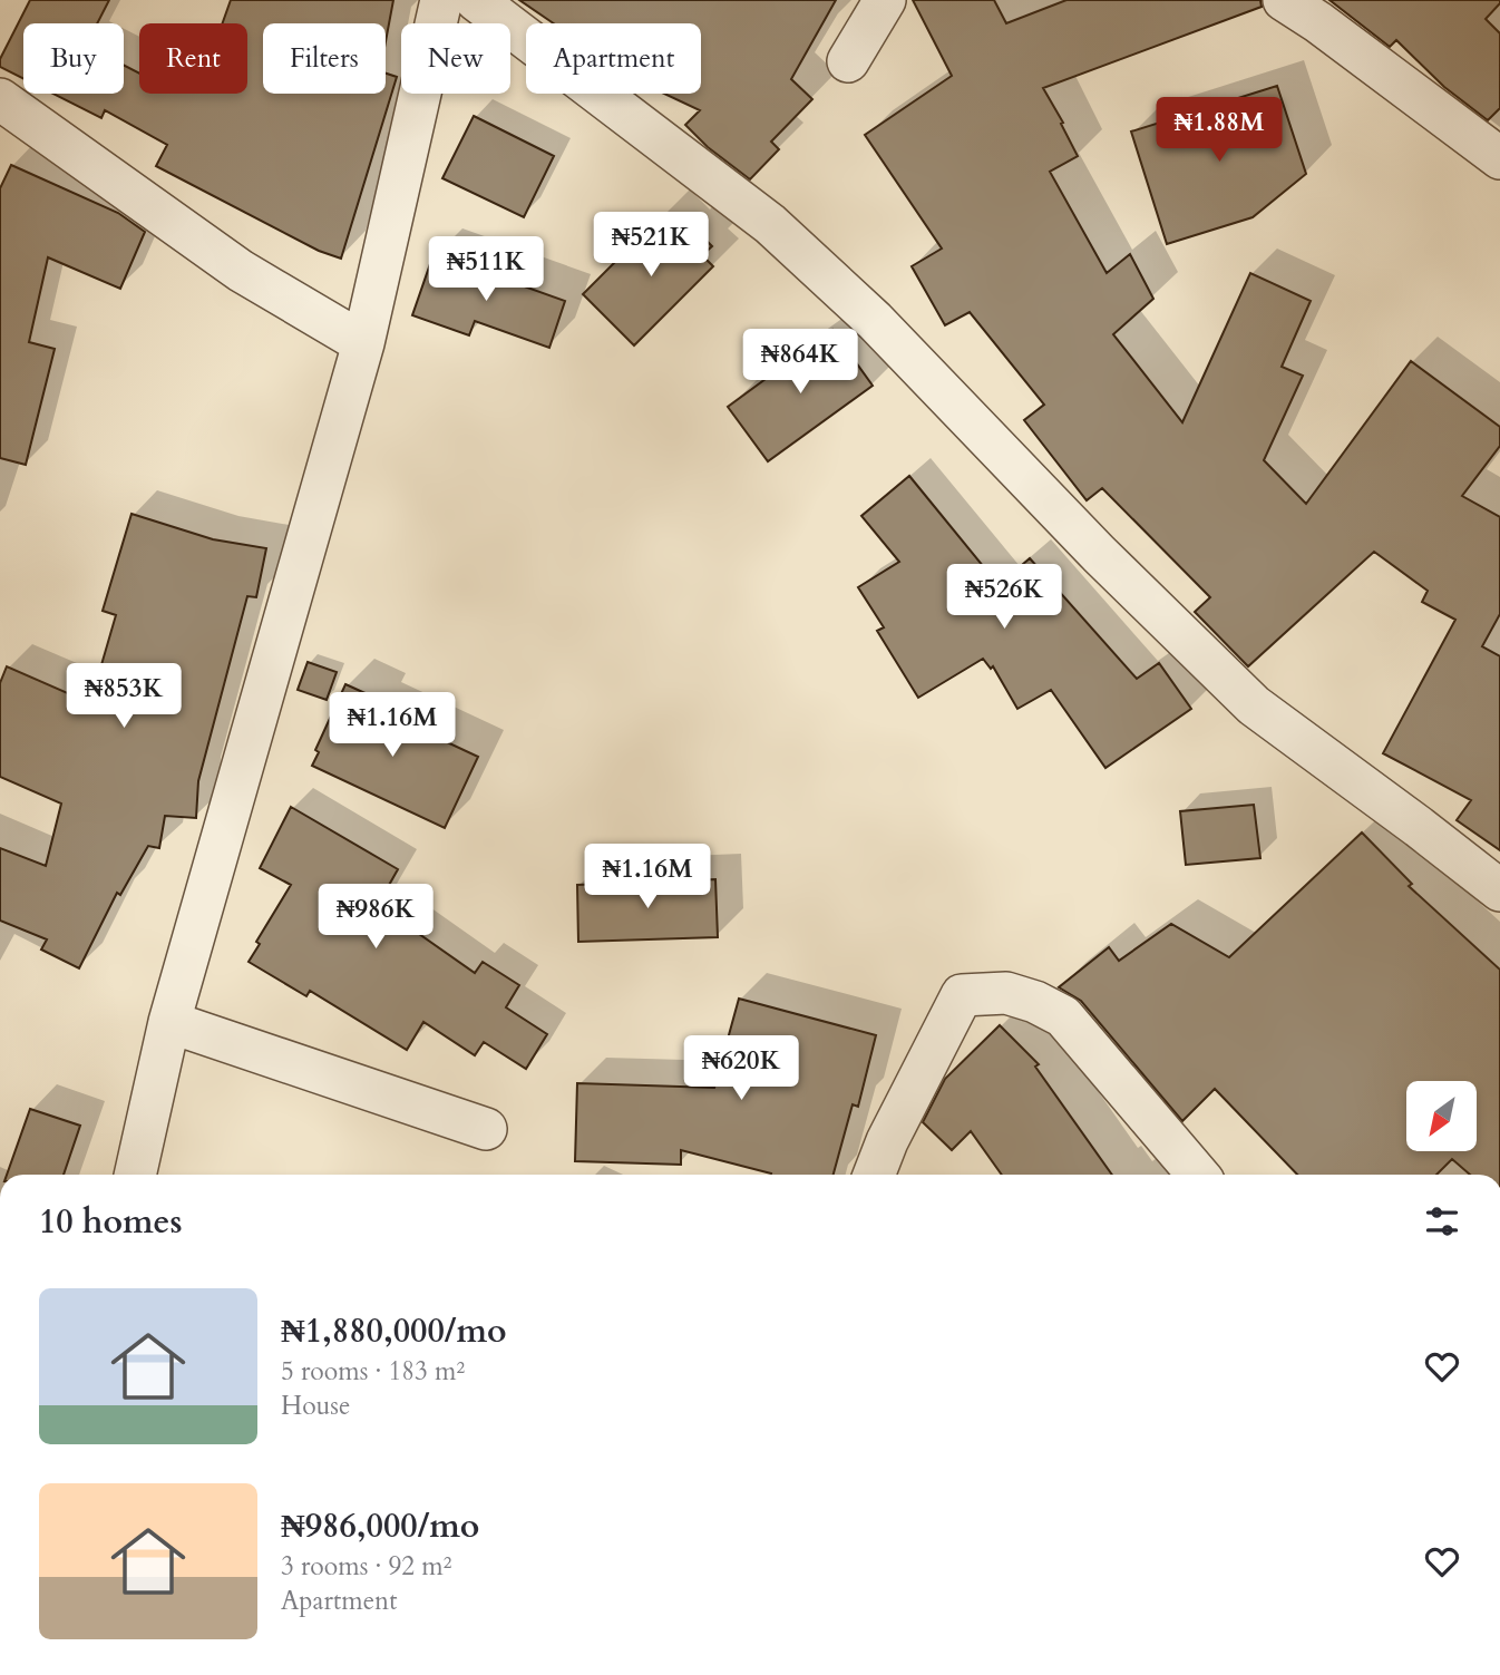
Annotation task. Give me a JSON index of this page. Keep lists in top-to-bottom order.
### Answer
{
  "north": "bottom left",
  "page": {
    "chip": [
      "Buy",
      "Rent",
      "Filters",
      "New",
      "Apartment"
    ],
    "price": [
      "₦1.88M",
      "₦521K",
      "₦511K",
      "₦864K",
      "₦526K",
      "₦853K",
      "₦1.16M",
      "₦1.16M",
      "₦986K",
      "₦620K"
    ],
    "heading": "10 homes",
    "list": [
      {
        "name": "₦1,880,000/mo",
        "note": "5 rooms · 183 m² · House"
      },
      {
        "name": "₦986,000/mo",
        "note": "3 rooms · 92 m² · Apartment"
      }
    ]
  }
}
